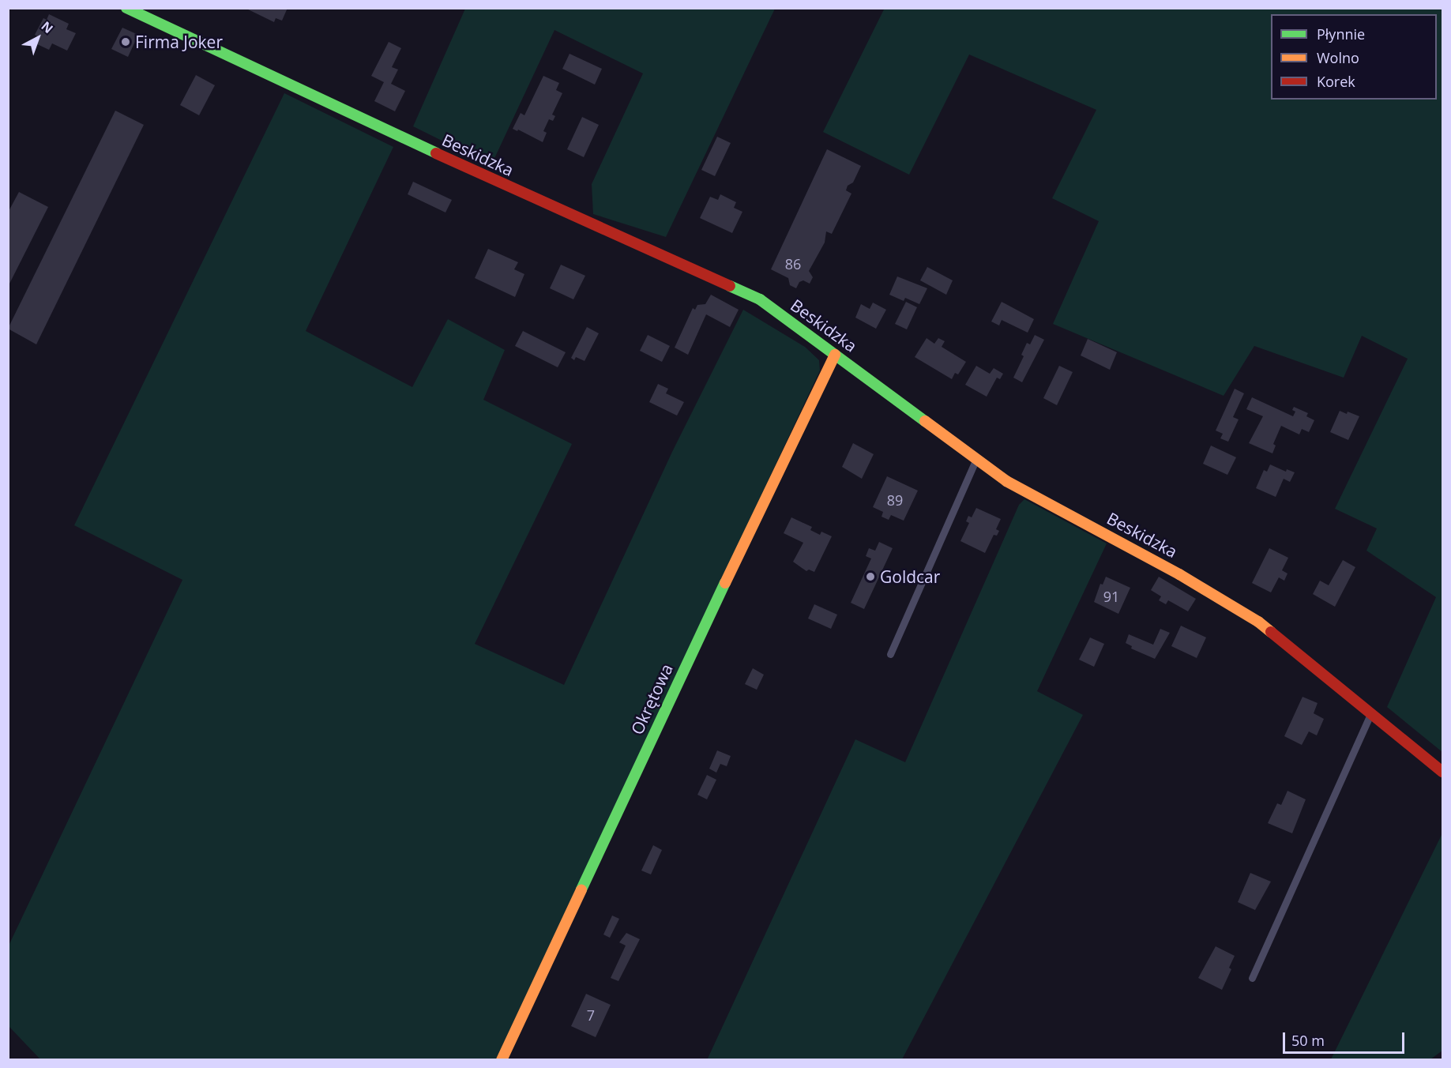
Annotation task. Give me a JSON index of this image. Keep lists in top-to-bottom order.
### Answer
{
  "streets": {
    "street": ["Beskidzka", "Okrętowa"]
  },
  "crossings": [
    ["Beskidzka", "Okrętowa"]
  ],
  "places": ["Firma Joker", "Goldcar"],
  "house_numbers": [
    "86",
    "89",
    "91",
    "7"
  ],
  "legend": ["Płynnie", "Wolno", "Korek"],
  "scale_bar": "50 m",
  "north": "top right"
}
